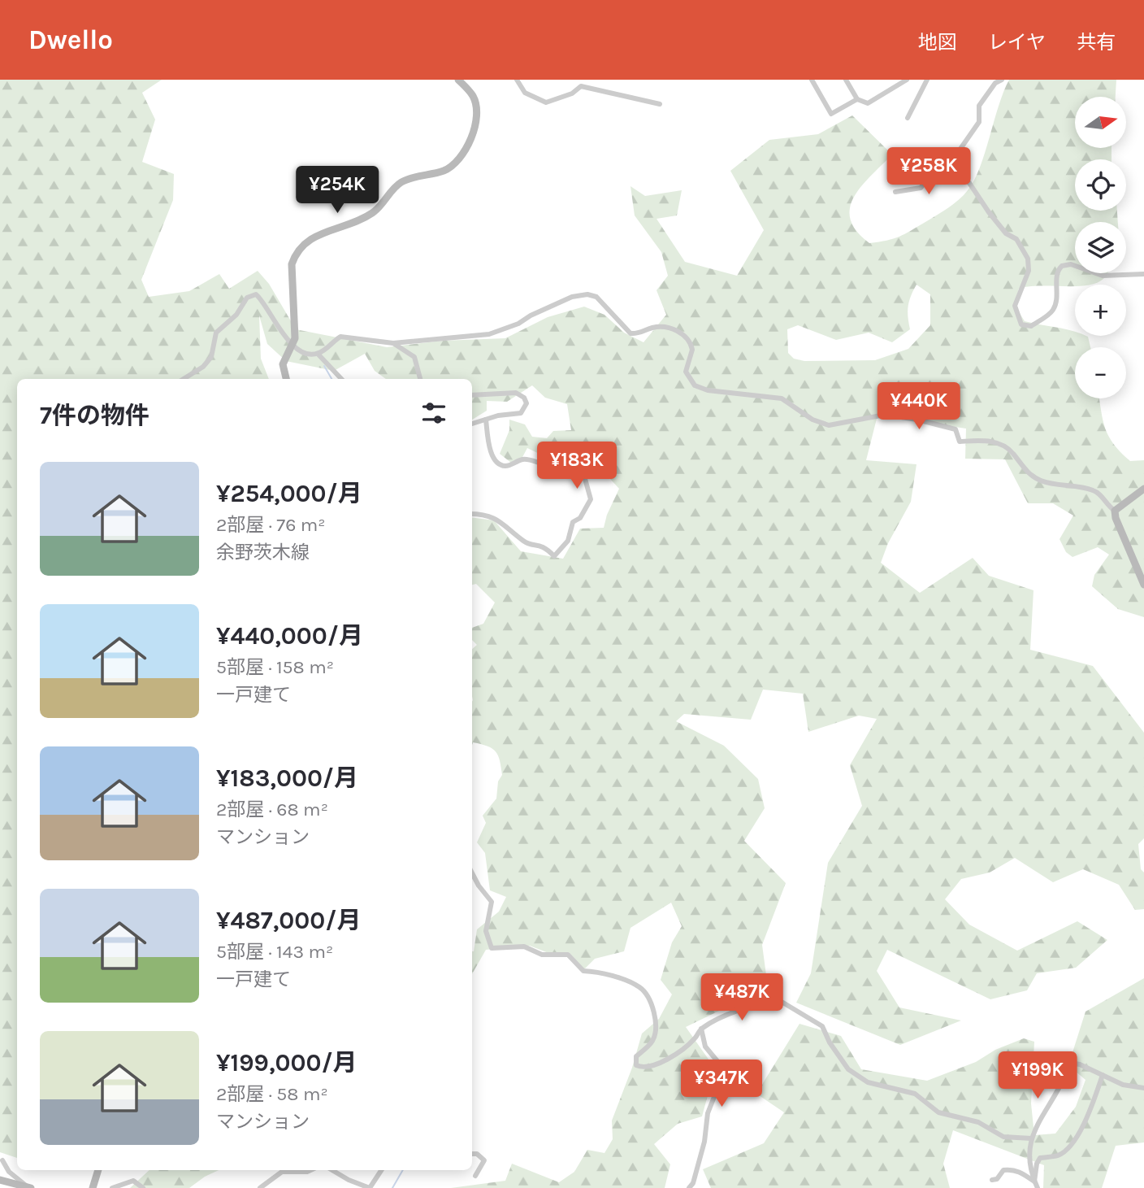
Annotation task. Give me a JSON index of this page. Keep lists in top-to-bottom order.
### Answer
{
  "north": "right",
  "page": {
    "header": "Dwello",
    "nav": ["地図", "レイヤ", "共有"],
    "map_buttons": ["+", "−"],
    "price": [
      "¥258K",
      "¥254K",
      "¥440K",
      "¥183K",
      "¥487K",
      "¥199K",
      "¥347K"
    ],
    "heading": "7件の物件",
    "list": [
      {
        "name": "¥254,000/月",
        "note": "2部屋 · 76 m² · 余野茨木線"
      },
      {
        "name": "¥440,000/月",
        "note": "5部屋 · 158 m² · 一戸建て"
      },
      {
        "name": "¥183,000/月",
        "note": "2部屋 · 68 m² · マンション"
      },
      {
        "name": "¥487,000/月",
        "note": "5部屋 · 143 m² · 一戸建て"
      },
      {
        "name": "¥199,000/月",
        "note": "2部屋 · 58 m² · マンション"
      }
    ]
  }
}
